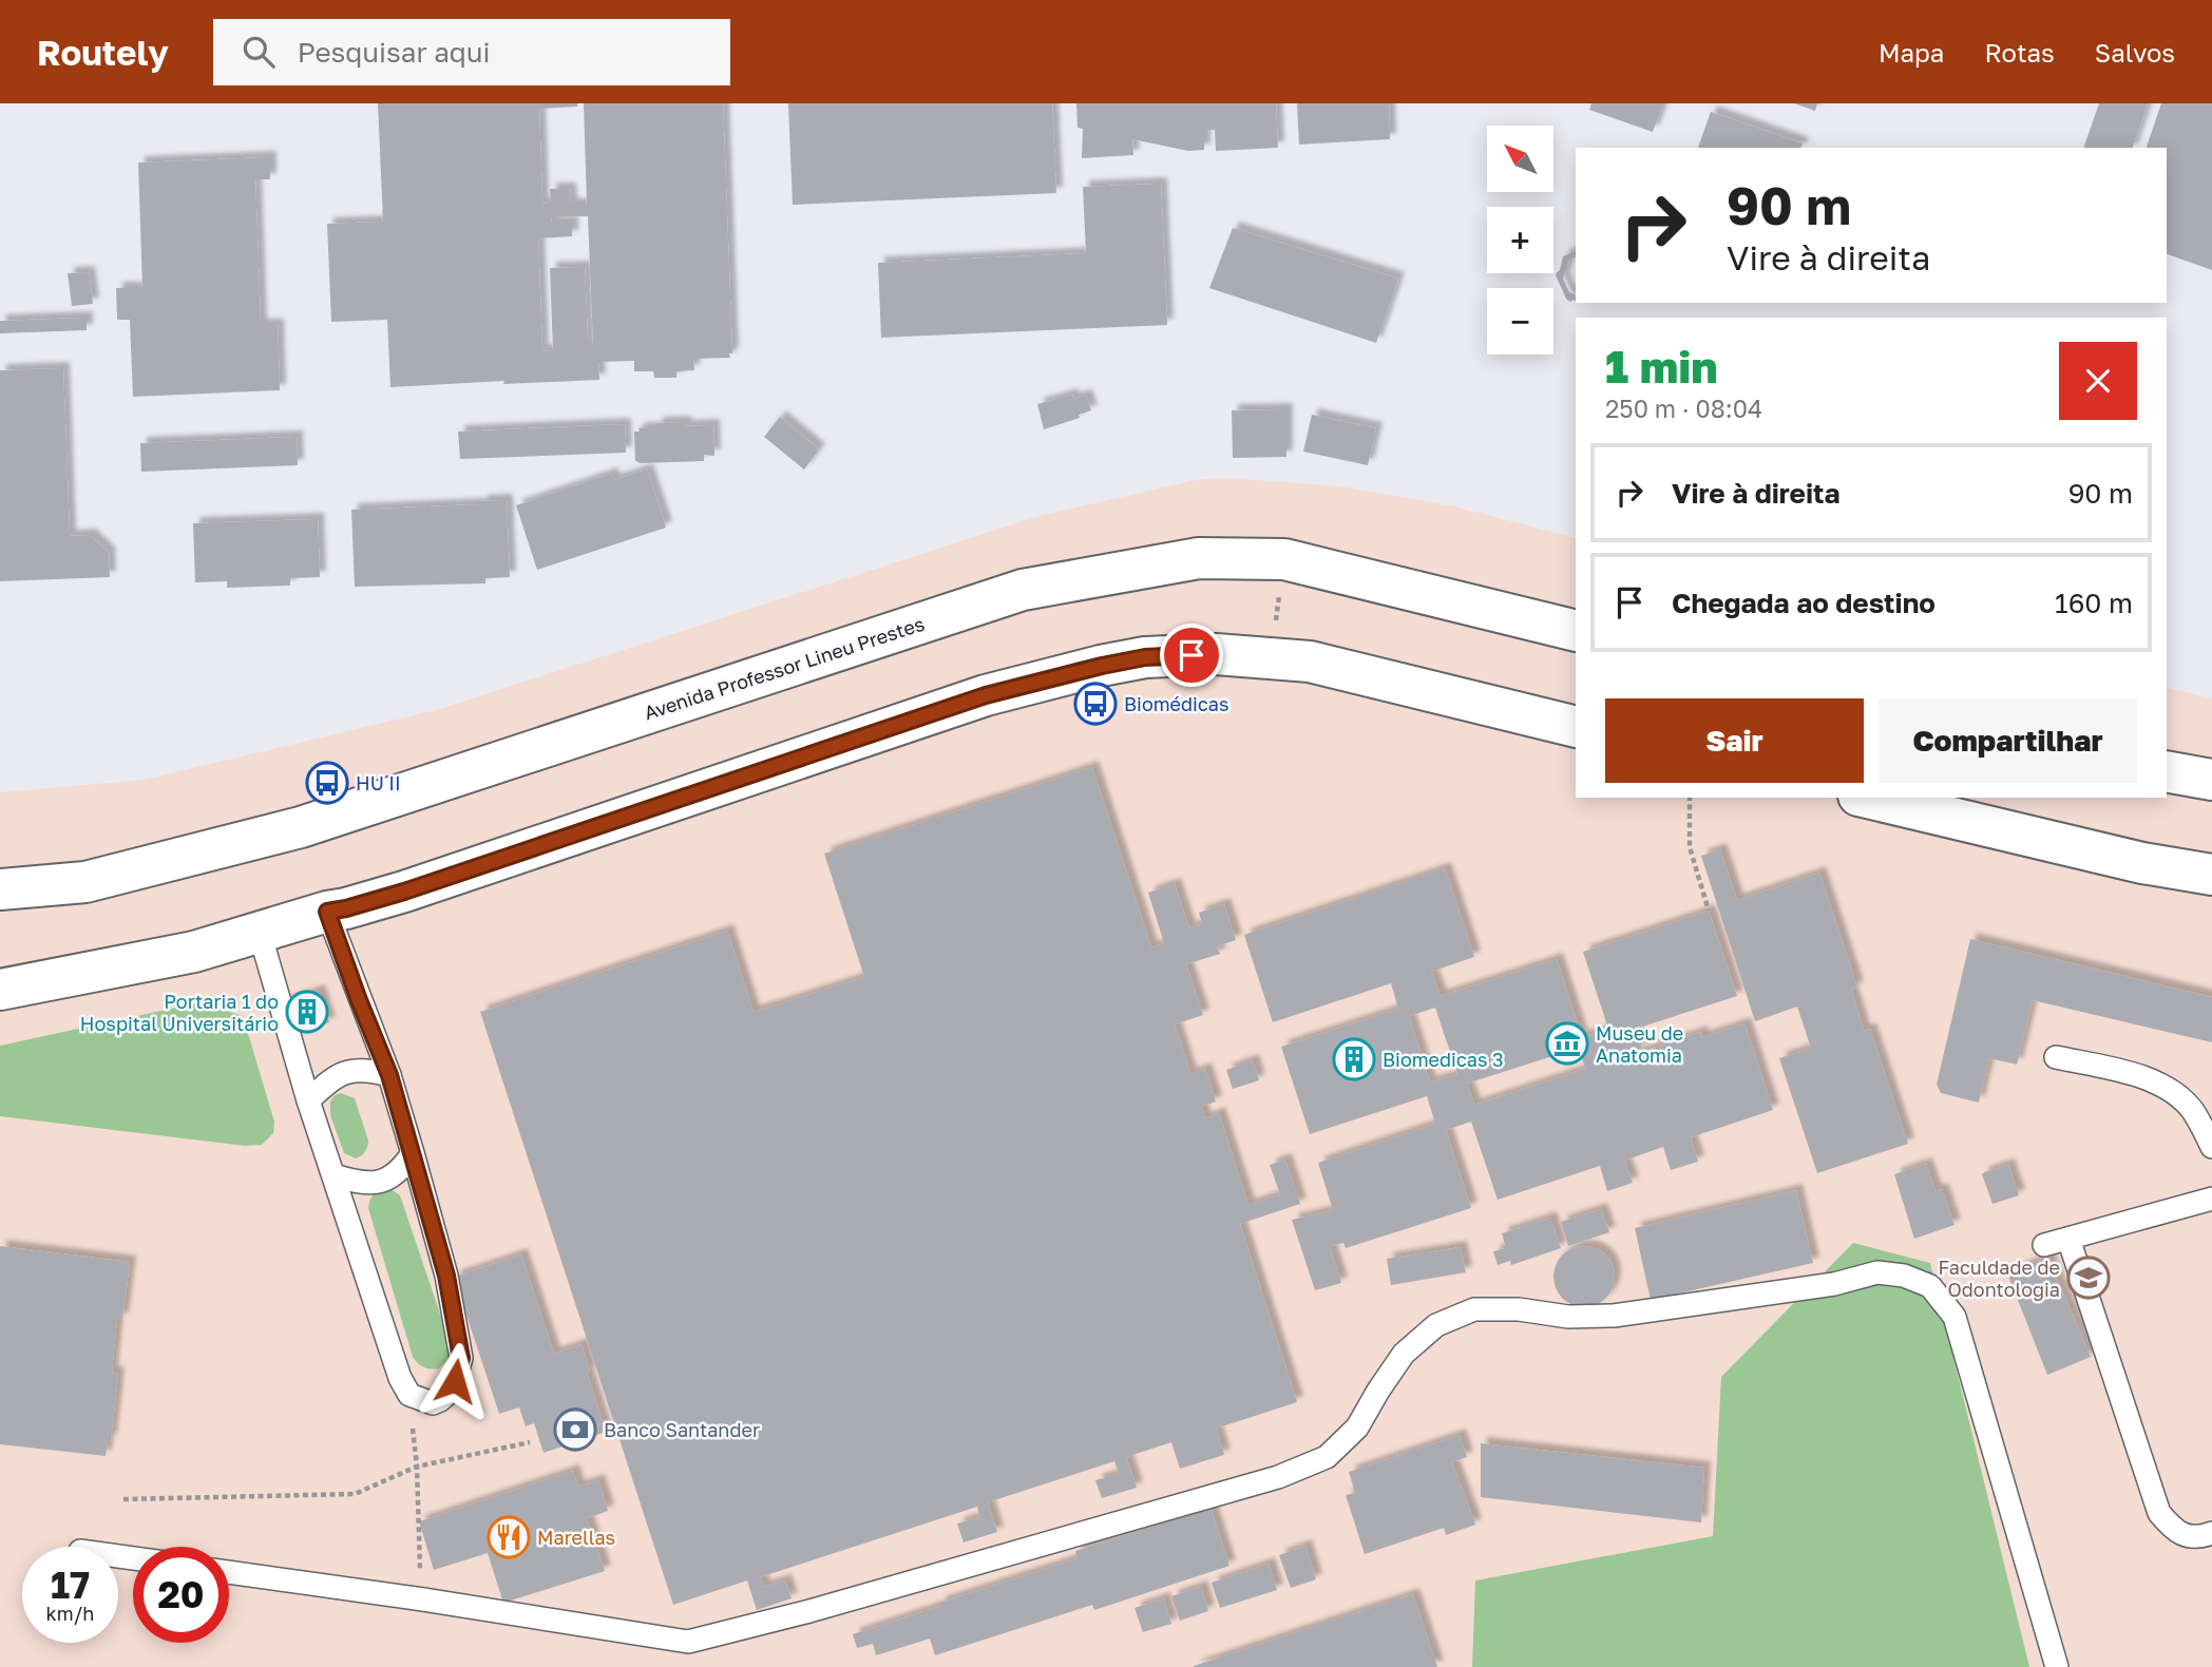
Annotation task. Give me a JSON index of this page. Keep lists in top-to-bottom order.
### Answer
{
  "streets": {
    "street": ["Avenida Professor Lineu Prestes"]
  },
  "places": {
    "bus stop": ["Biomédicas", "HU II"],
    "building": ["Portaria 1 do Hospital Universitário", "Biomedicas 3"],
    "museum": ["Museu de Anatomia"],
    "school or university": ["Faculdade de Odontologia"],
    "bank": ["Banco Santander"],
    "restaurant": ["Marellas"]
  },
  "north": "top left",
  "page": {
    "header": "Routely",
    "search": "Pesquisar aqui",
    "nav": ["Mapa", "Rotas", "Salvos"],
    "map_buttons": ["+", "−"],
    "turn": ["90 m", "Vire à direita"],
    "heading": ["1 min", "250 m · 08:04"],
    "list": [
      {
        "name": "Vire à direita",
        "value": "90 m"
      },
      {
        "name": "Chegada ao destino",
        "value": "160 m"
      }
    ],
    "buttons": ["Sair", "Compartilhar"],
    "speed": "17 km/h",
    "limit": "20"
  }
}
